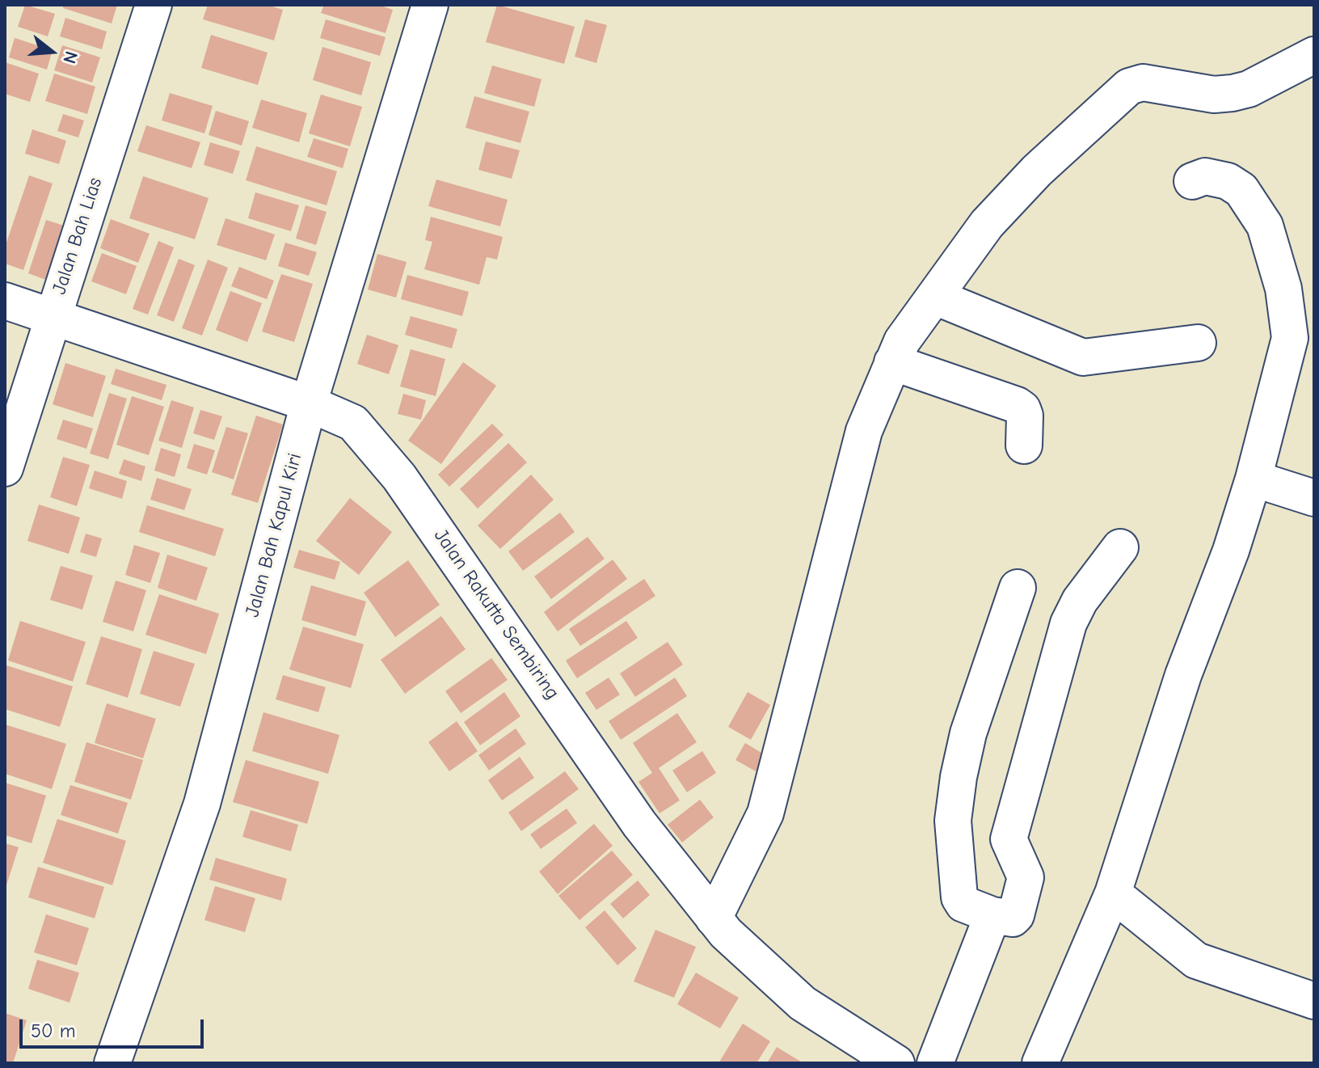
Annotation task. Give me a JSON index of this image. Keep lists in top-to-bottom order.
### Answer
{
  "streets": {
    "street": ["Jalan Bah Lias", "Jalan Bah Kapul Kiri", "Jalan Rakutta Sembiring"]
  },
  "crossings": [
    ["Jalan Bah Lias", "Jalan Rakutta Sembiring"],
    ["Jalan Bah Kapul Kiri", "Jalan Rakutta Sembiring"]
  ],
  "scale_bar": "50 m",
  "north": "right"
}
